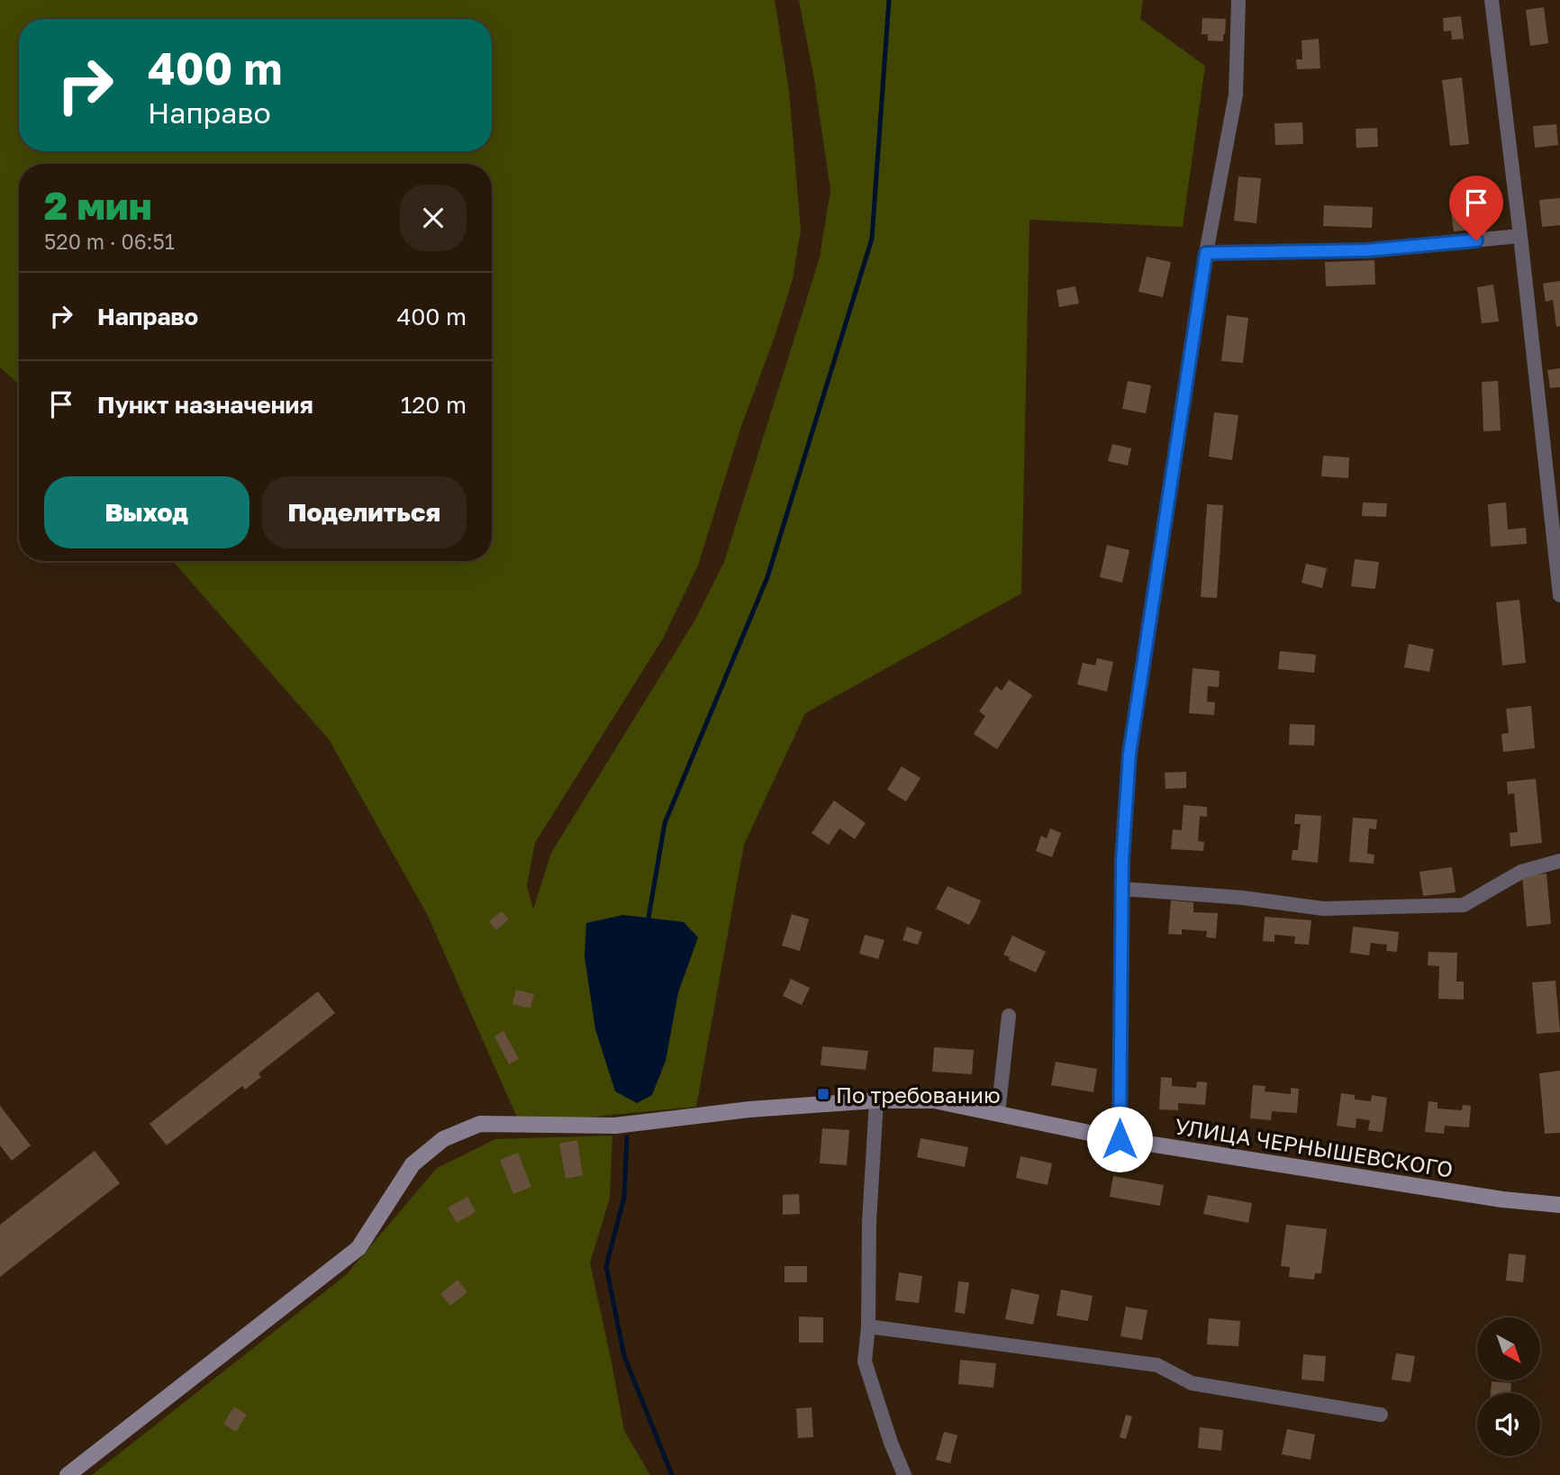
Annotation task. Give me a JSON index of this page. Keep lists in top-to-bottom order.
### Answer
{
  "streets": {
    "street": ["УЛИЦА ЧЕРНЫШЕВСКОГО"]
  },
  "places": {
    "transit": ["По требованию"]
  },
  "north": "bottom right",
  "page": {
    "turn": ["400 m", "Направо"],
    "heading": ["2 мин", "520 m · 06:51"],
    "list": [
      {
        "name": "Направо",
        "value": "400 m"
      },
      {
        "name": "Пункт назначения",
        "value": "120 m"
      }
    ],
    "buttons": ["Выход", "Поделиться"]
  }
}
